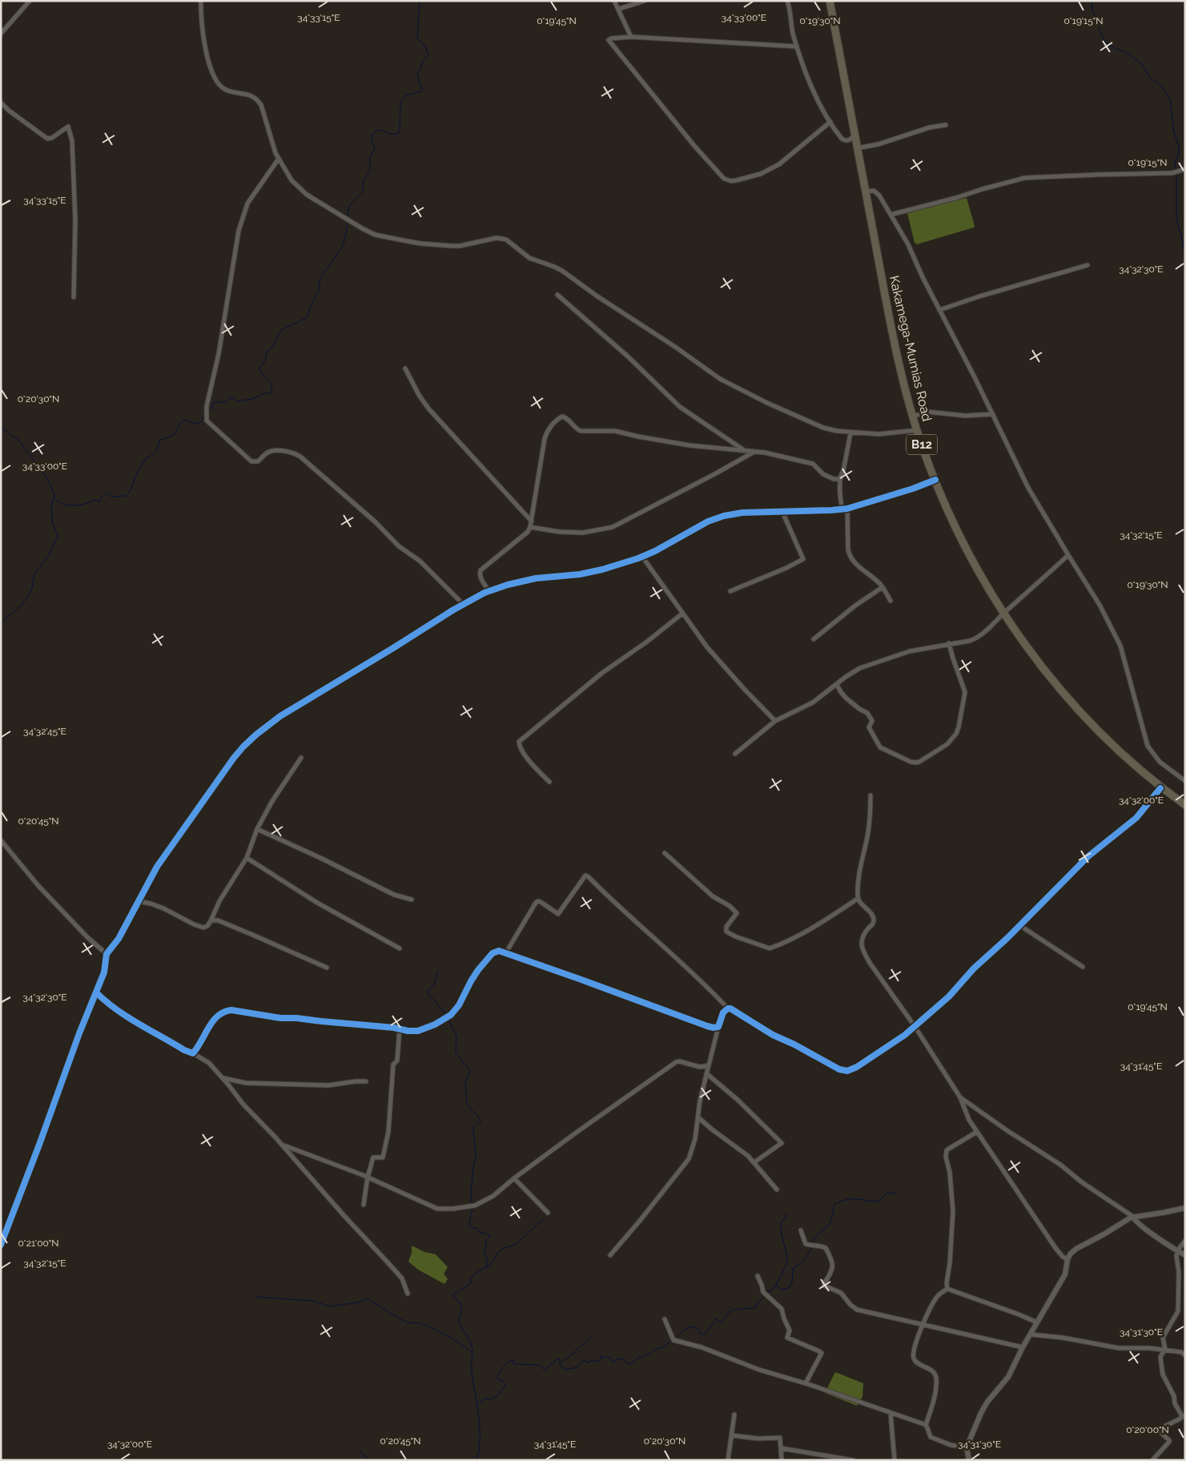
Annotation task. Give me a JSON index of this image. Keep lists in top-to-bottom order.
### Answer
{
  "streets": {
    "highway": ["Kakamega-Mumias Road", "B12"]
  },
  "coordinates": [
    "34°33'15\"E",
    "34°33'00\"E",
    "0°19'15\"N",
    "0°19'45\"N",
    "0°19'30\"N",
    "34°32'30\"E",
    "0°20'30\"N",
    "34°32'15\"E",
    "34°32'45\"E",
    "34°32'00\"E",
    "0°20'45\"N",
    "34°31'45\"E",
    "0°21'00\"N",
    "34°31'30\"E",
    "0°20'00\"N"
  ]
}
